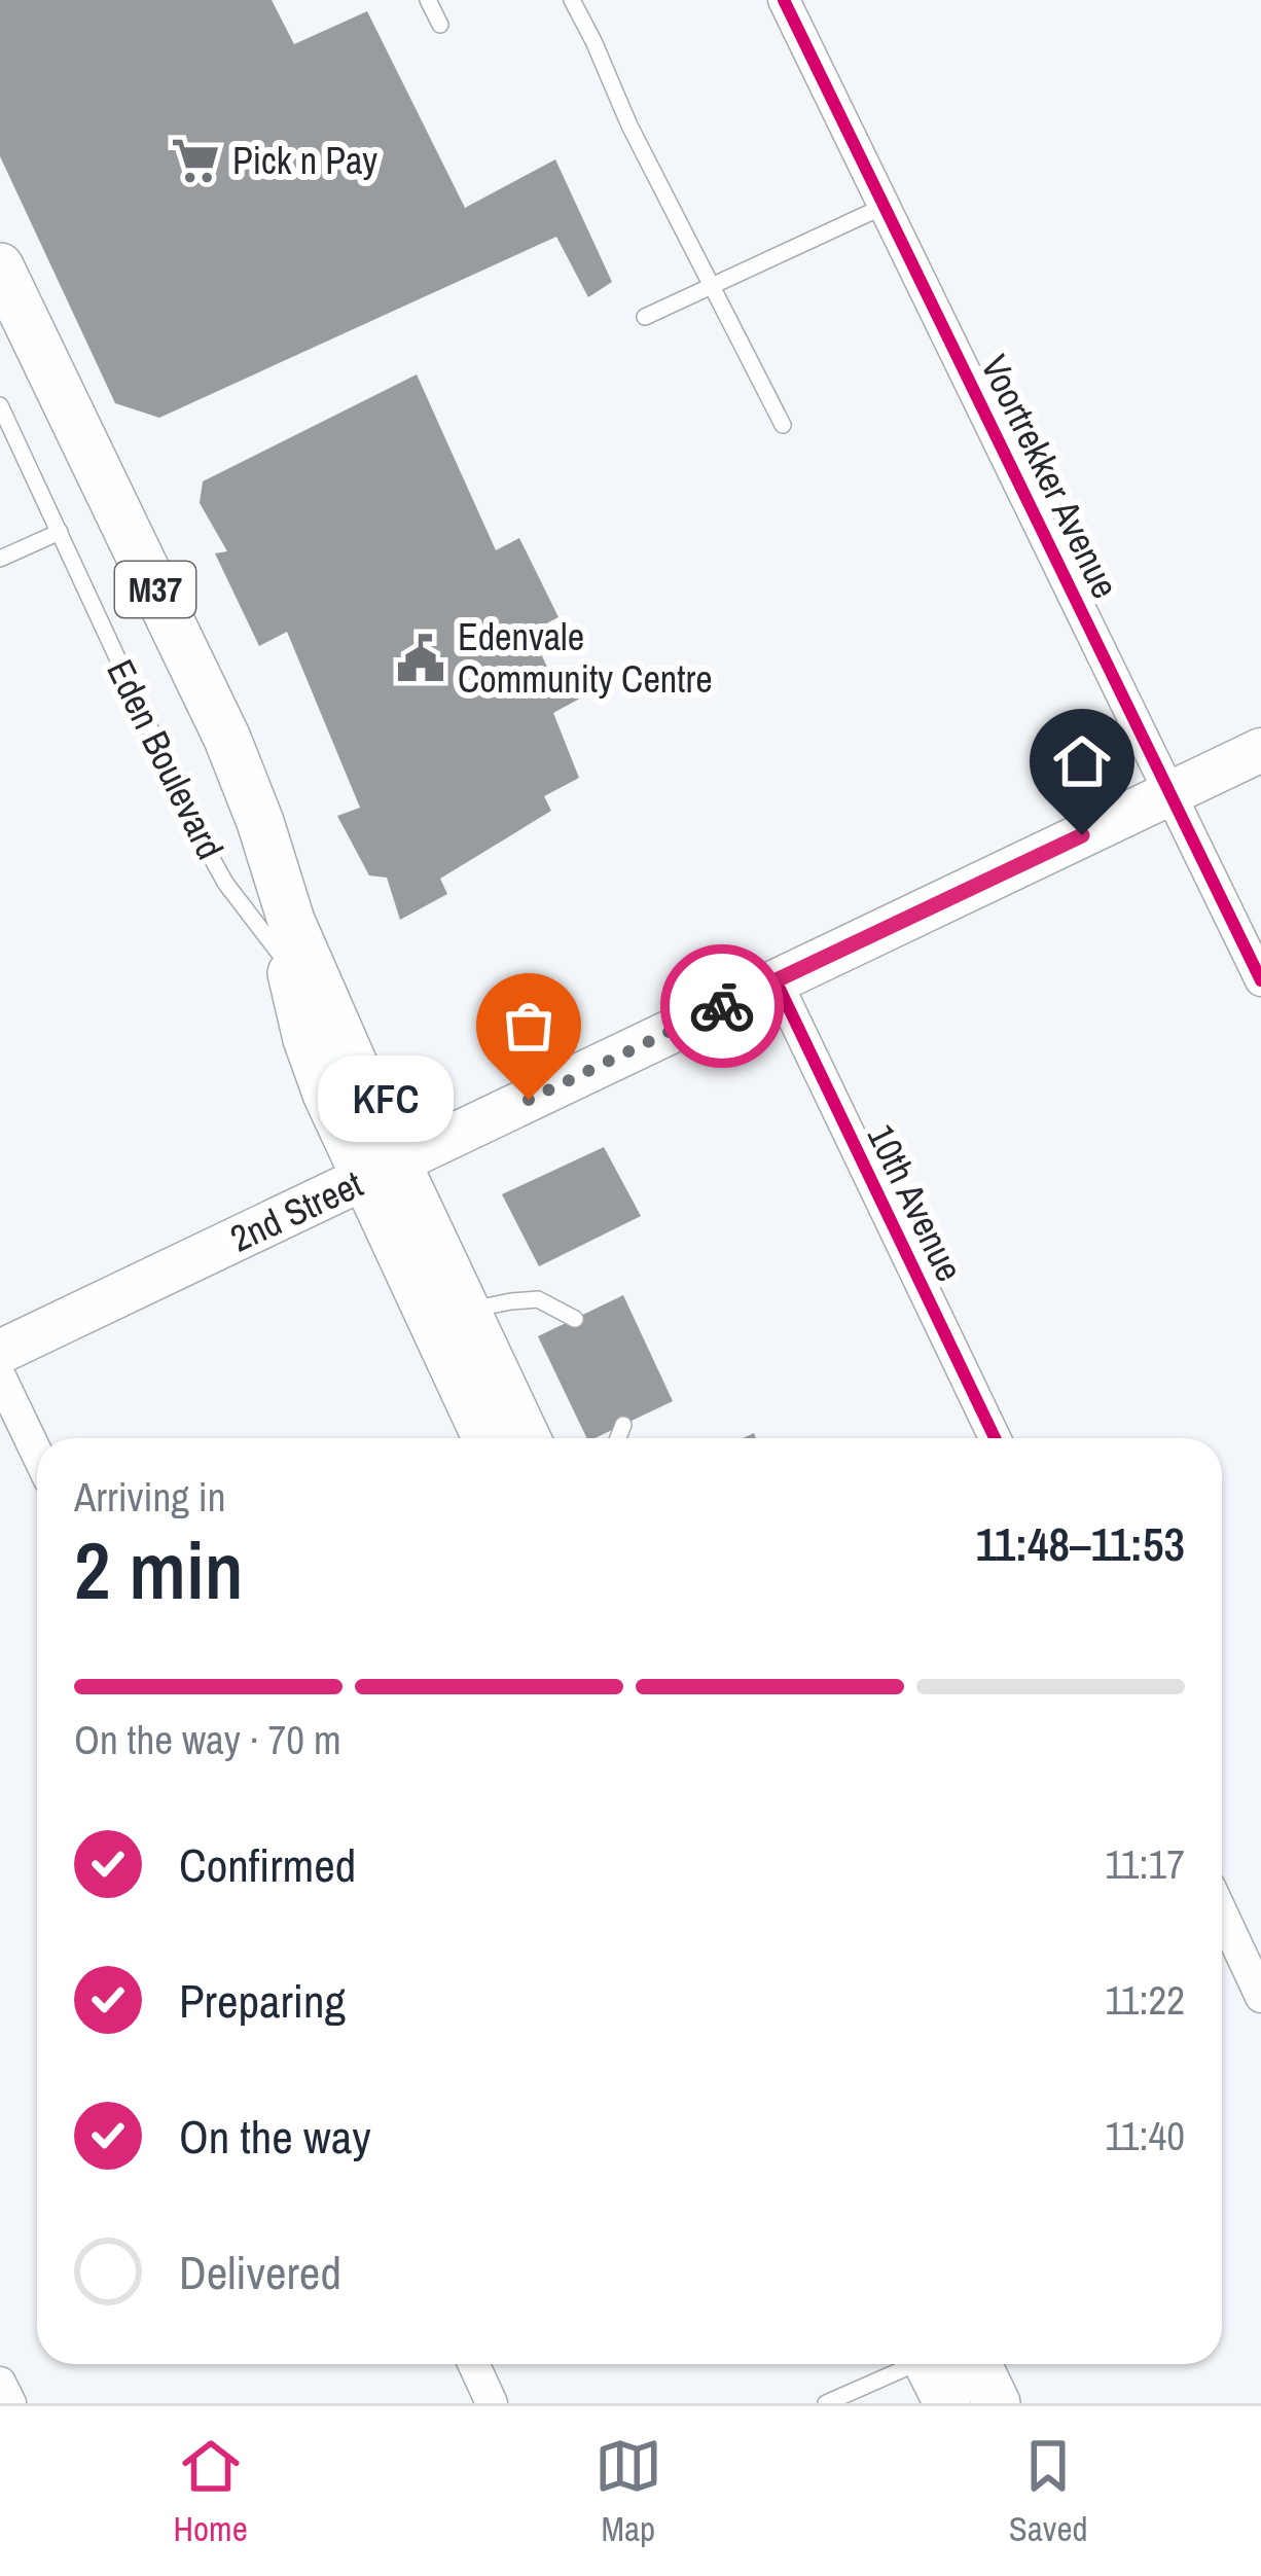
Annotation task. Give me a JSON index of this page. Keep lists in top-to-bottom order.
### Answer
{
  "streets": {
    "main road": ["M37", "2nd Street"],
    "street": ["Voortrekker Avenue", "10th Avenue"],
    "lane": ["Eden Boulevard"]
  },
  "crossings": [
    ["Voortrekker Avenue", "2nd Street"],
    ["M37", "Eden Boulevard"],
    ["M37", "2nd Street"],
    ["10th Avenue", "2nd Street"]
  ],
  "places": {
    "supermarket": ["Pick n Pay"],
    "public building": ["Edenvale Community Centre"],
    "other": ["KFC"]
  },
  "page": {
    "bubble": "KFC",
    "heading": ["2 min", "Arriving in", "11:48–11:53"],
    "bar": "On the way · 70 m",
    "list": [
      ["Confirmed", "11:17"],
      ["Preparing", "11:22"],
      ["On the way", "11:40"],
      "Delivered"
    ],
    "tabs": ["Home", "Map", "Saved"]
  }
}
